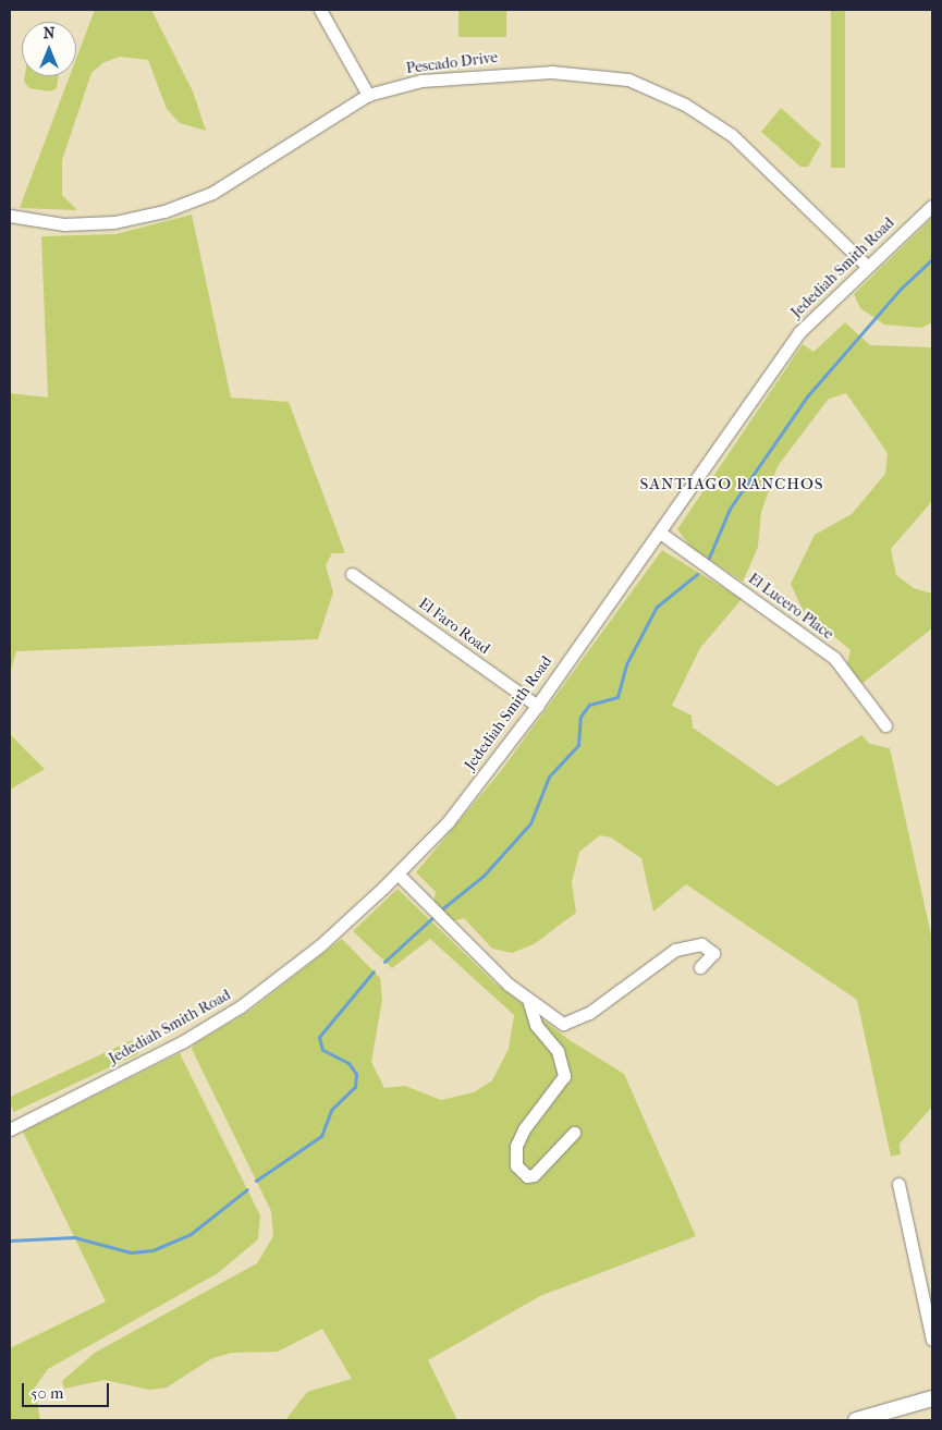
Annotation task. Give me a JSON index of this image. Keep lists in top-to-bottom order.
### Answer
{
  "streets": {
    "street": [
      "Pescado Drive",
      "Jedediah Smith Road",
      "El Lucero Place",
      "El Faro Road"
    ]
  },
  "crossings": [
    ["Pescado Drive", "Jedediah Smith Road"],
    ["Jedediah Smith Road", "El Lucero Place"],
    ["Jedediah Smith Road", "El Faro Road"]
  ],
  "districts": ["SANTIAGO RANCHOS"],
  "scale_bar": "50 m",
  "north": "top"
}
